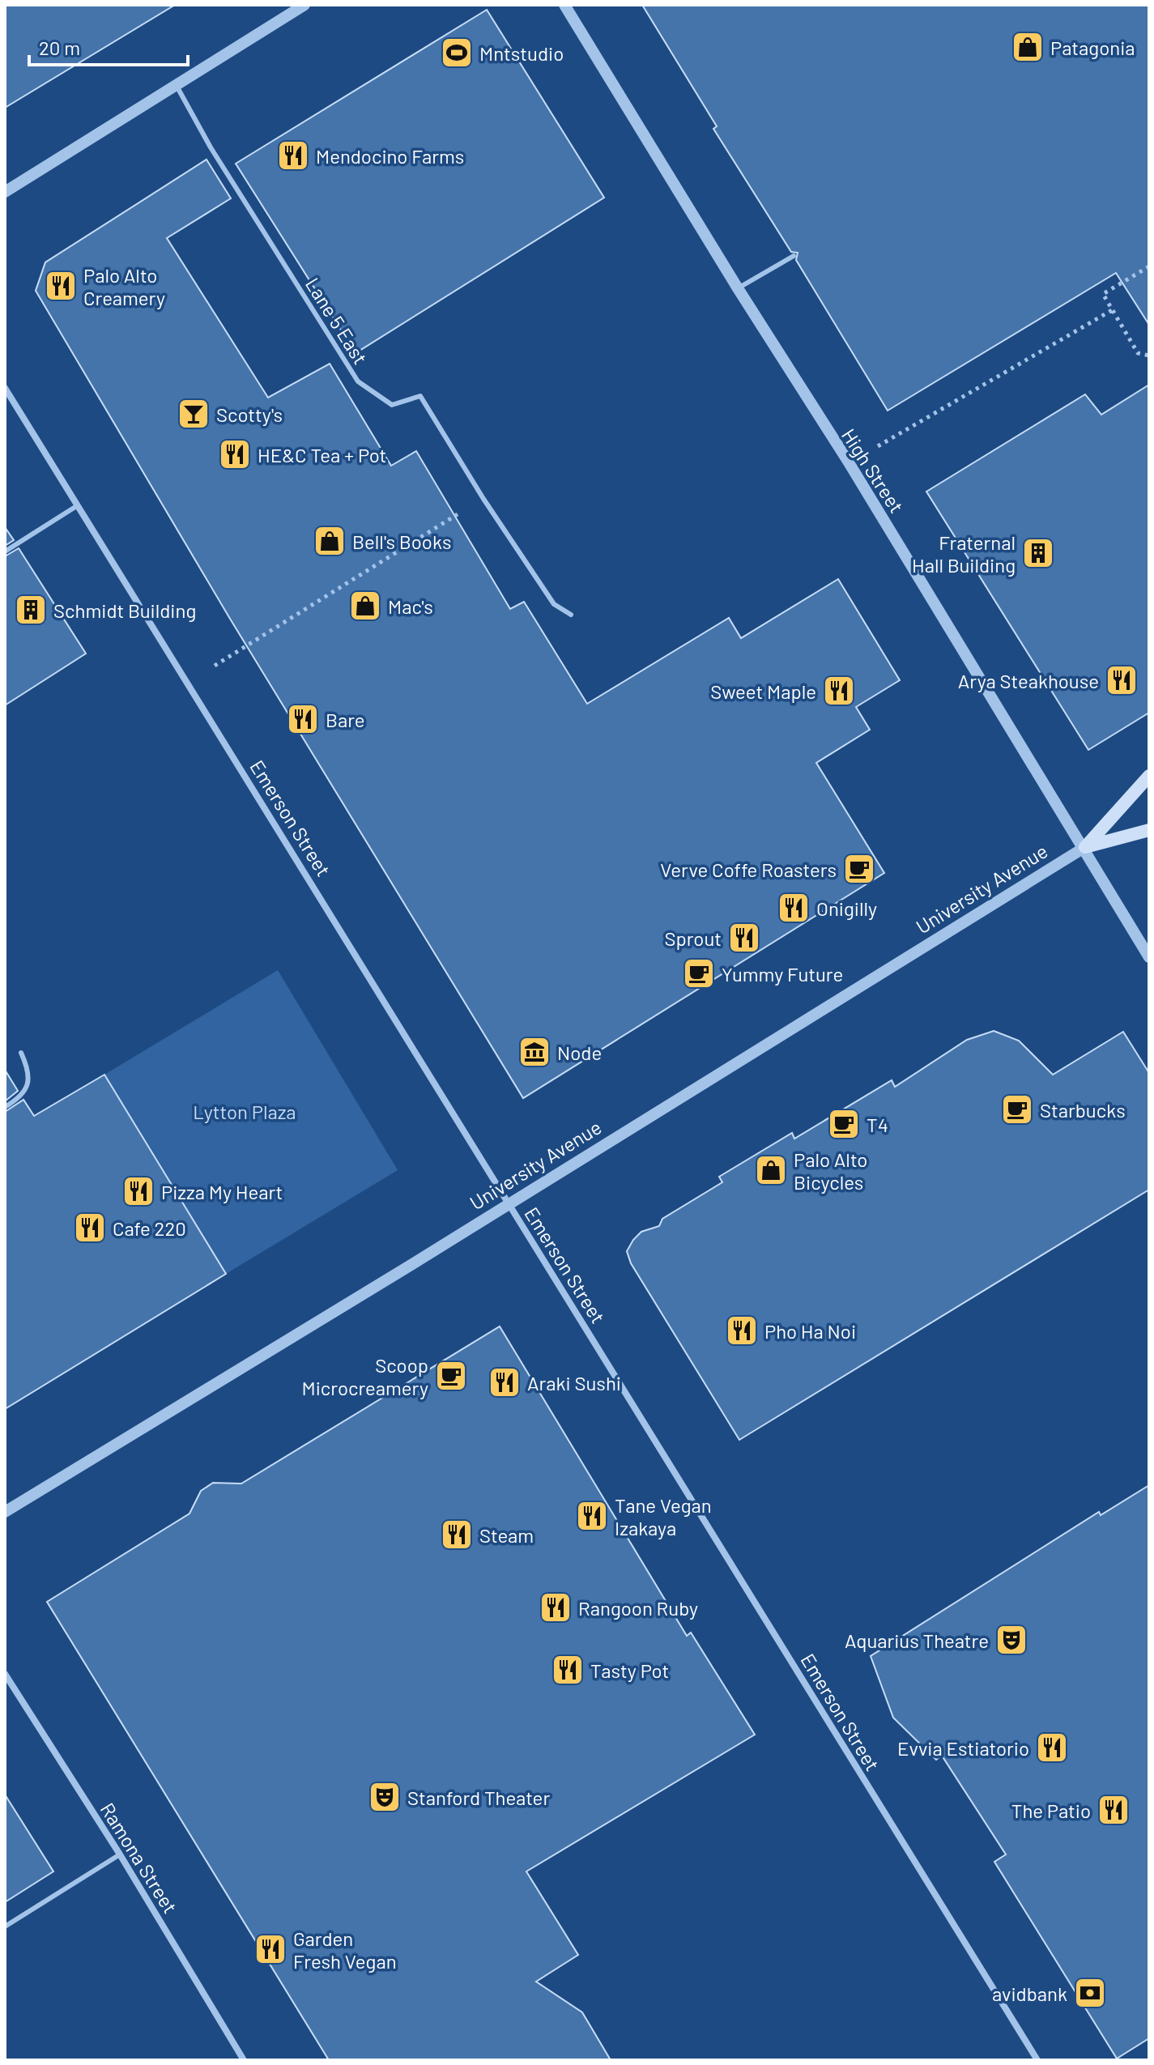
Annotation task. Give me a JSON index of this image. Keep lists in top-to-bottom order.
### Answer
{
  "streets": {
    "main road": ["University Avenue"],
    "street": ["High Street", "Emerson Street", "Ramona Street"],
    "lane": ["Lane 5 East"]
  },
  "crossings": [
    ["High Street", "University Avenue"],
    ["Emerson Street", "University Avenue"]
  ],
  "parks": ["Lytton Plaza"],
  "places": {
    "shop": [
      "Patagonia",
      "Bell's Books",
      "Mac's",
      "Palo Alto Bicycles"
    ],
    "sports": ["Mntstudio"],
    "restaurant": [
      "Mendocino Farms",
      "Palo Alto Creamery",
      "HE&C Tea + Pot",
      "Arya Steakhouse",
      "Sweet Maple",
      "Bare",
      "Onigilly",
      "Sprout",
      "Pizza My Heart",
      "Cafe 220",
      "Pho Ha Noi",
      "Araki Sushi",
      "Tane Vegan Izakaya",
      "Steam",
      "Rangoon Ruby",
      "Tasty Pot",
      "Evvia Estiatorio",
      "The Patio",
      "Garden Fresh Vegan"
    ],
    "bar": ["Scotty's"],
    "building": ["Fraternal Hall Building", "Schmidt Building"],
    "cafe": [
      "Verve Coffe Roasters",
      "Yummy Future",
      "Starbucks",
      "T4",
      "Scoop Microcreamery"
    ],
    "museum": ["Node"],
    "theatre": ["Aquarius Theatre", "Stanford Theater"],
    "bank": ["avidbank"]
  },
  "scale_bar": "20 m"
}
